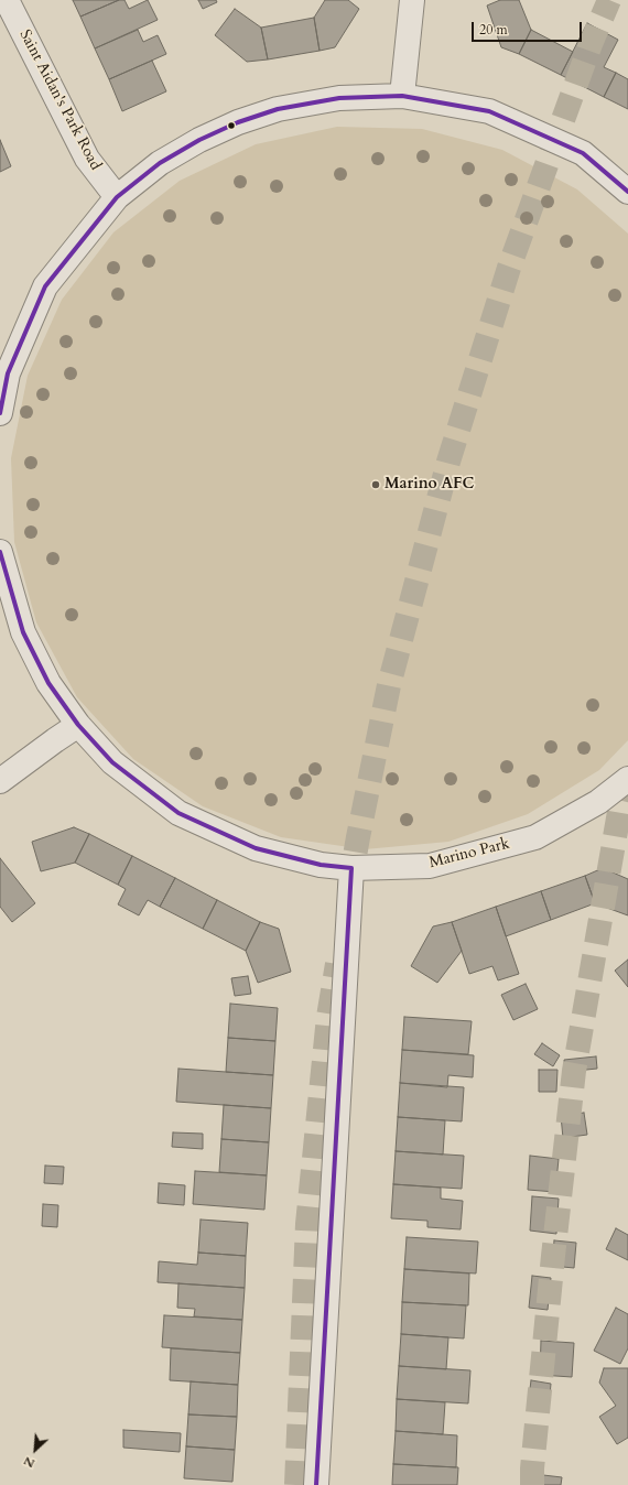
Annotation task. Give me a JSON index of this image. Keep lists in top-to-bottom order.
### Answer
{
  "streets": {
    "street": ["Saint Aidan's Park Road", "Marino Park"]
  },
  "places": ["Marino AFC"],
  "scale_bar": "20 m",
  "north": "bottom left"
}
